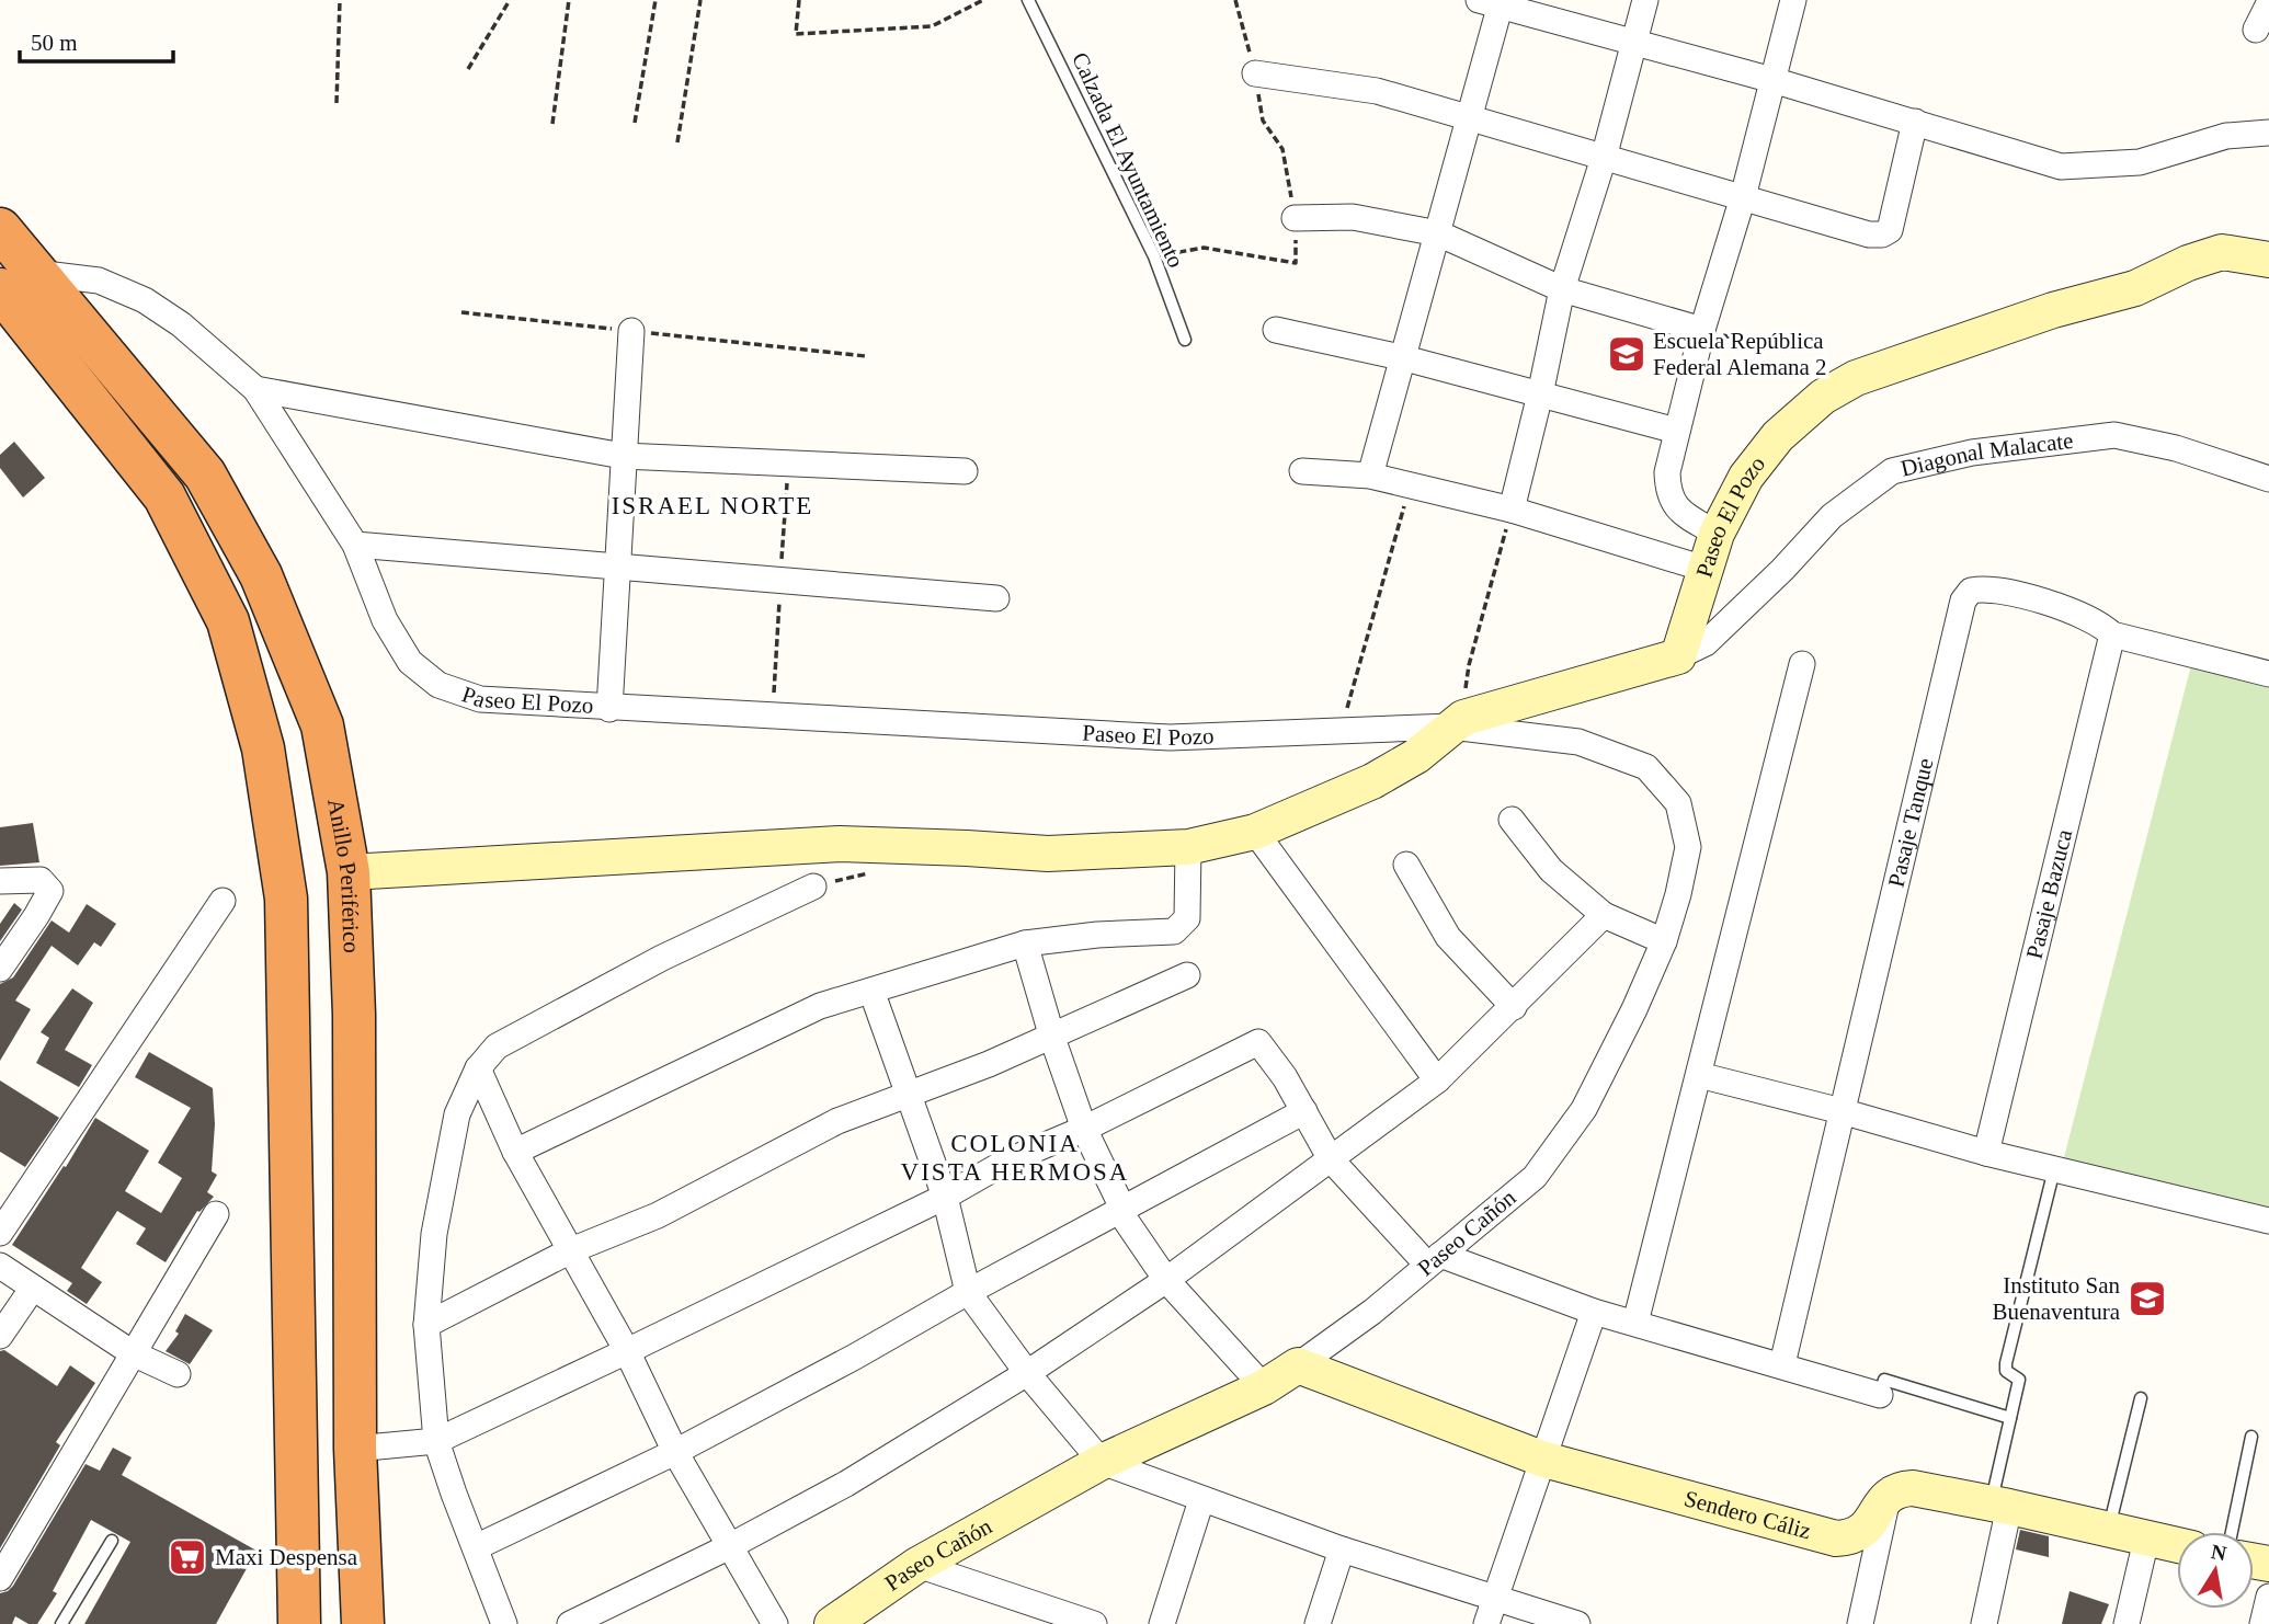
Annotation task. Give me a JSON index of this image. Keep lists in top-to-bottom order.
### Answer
{
  "streets": {
    "highway": ["Anillo Periférico"],
    "street": [
      "Diagonal Malacate",
      "Paseo El Pozo",
      "Pasaje Tanque",
      "Pasaje Bazuca",
      "Paseo Cañón",
      "Sendero Cáliz"
    ],
    "lane": ["Calzada El Ayuntamiento"]
  },
  "crossings": [
    ["Diagonal Malacate", "Paseo El Pozo"],
    ["Paseo El Pozo", "Anillo Periférico"],
    ["Paseo El Pozo", "Paseo Cañón"],
    ["Pasaje Tanque", "Pasaje Bazuca"],
    ["Paseo Cañón", "Sendero Cáliz"]
  ],
  "districts": ["ISRAEL NORTE", "COLONIA VISTA HERMOSA"],
  "places": {
    "school or university": ["Escuela República Federal Alemana 2", "Instituto San Buenaventura"],
    "supermarket": ["Maxi Despensa"]
  },
  "scale_bar": "50 m",
  "north": "top"
}
